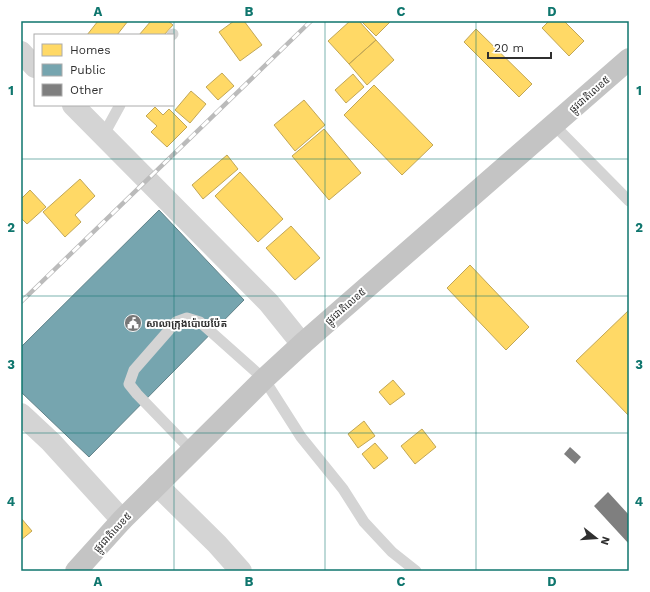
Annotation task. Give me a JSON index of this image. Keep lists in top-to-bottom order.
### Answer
{
  "streets": {
    "highway": ["ផ្លូវជាតិលេខ៥"]
  },
  "places": {
    "public building": ["សាលាក្រុងប៉ោយប៉ែត"]
  },
  "legend": ["Homes", "Public", "Other"],
  "scale_bar": "20 m",
  "north": "right",
  "grid": {
    "columns": [
      "A",
      "B",
      "C",
      "D"
    ],
    "rows": [
      "1",
      "2",
      "3",
      "4"
    ]
  }
}
